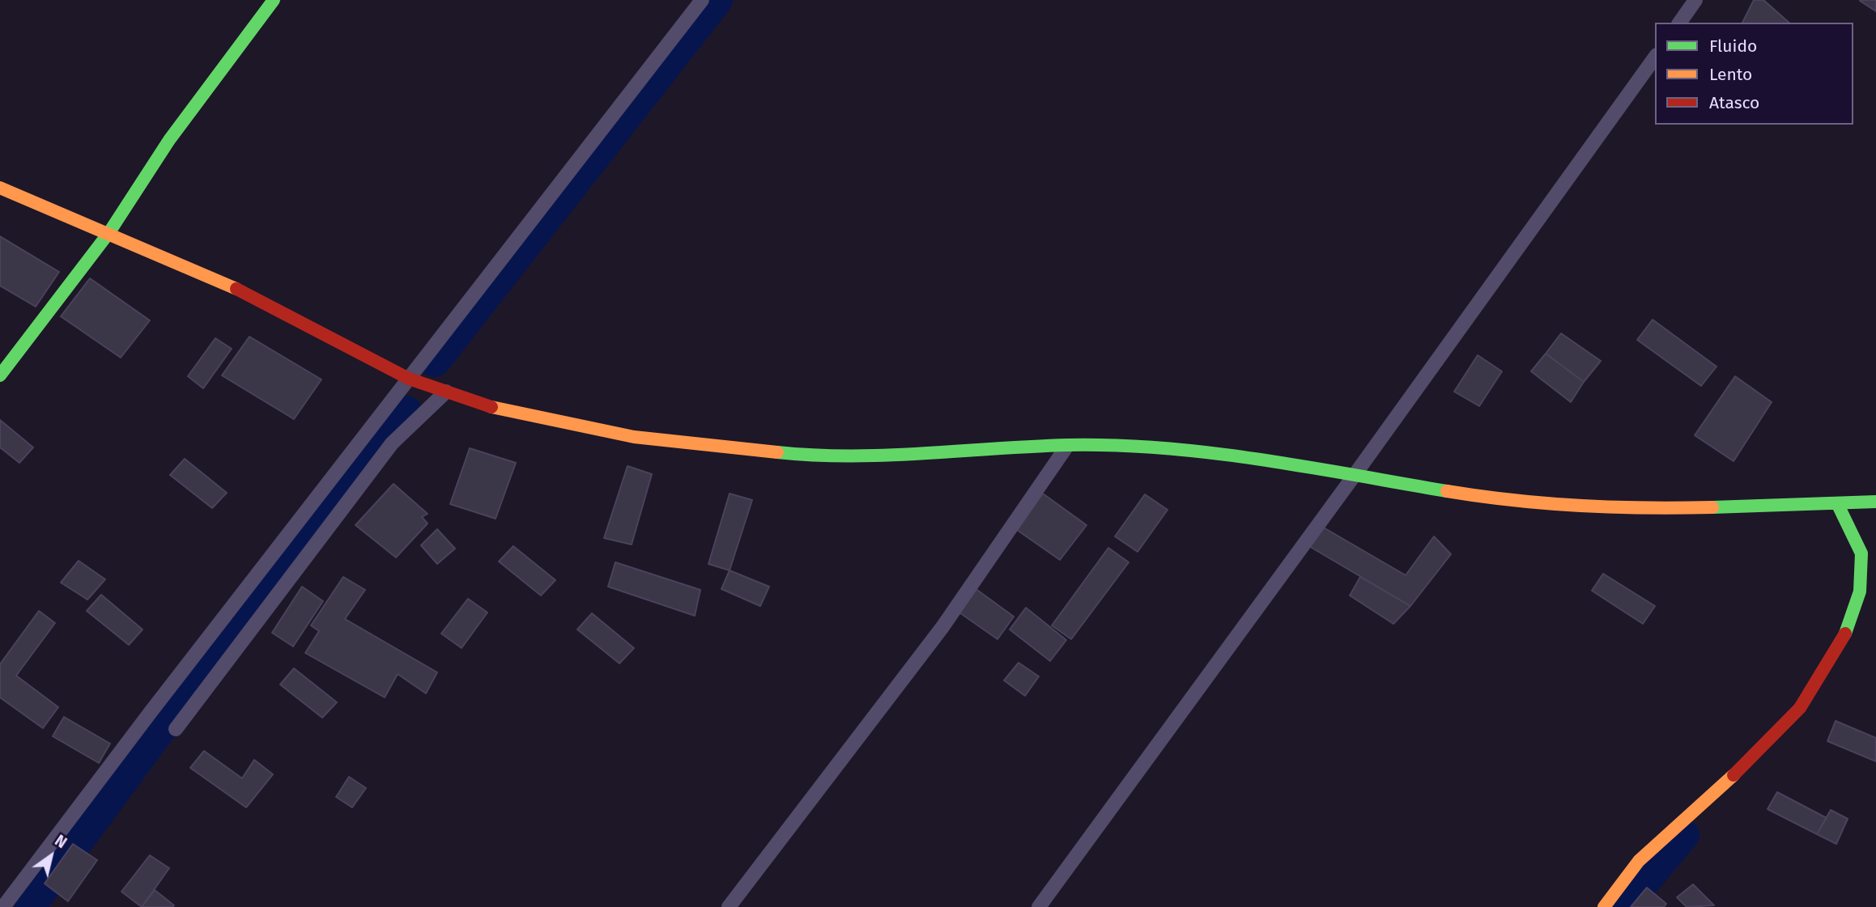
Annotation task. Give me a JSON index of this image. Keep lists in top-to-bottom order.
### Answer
{
  "legend": ["Fluido", "Lento", "Atasco"],
  "north": "top right"
}
